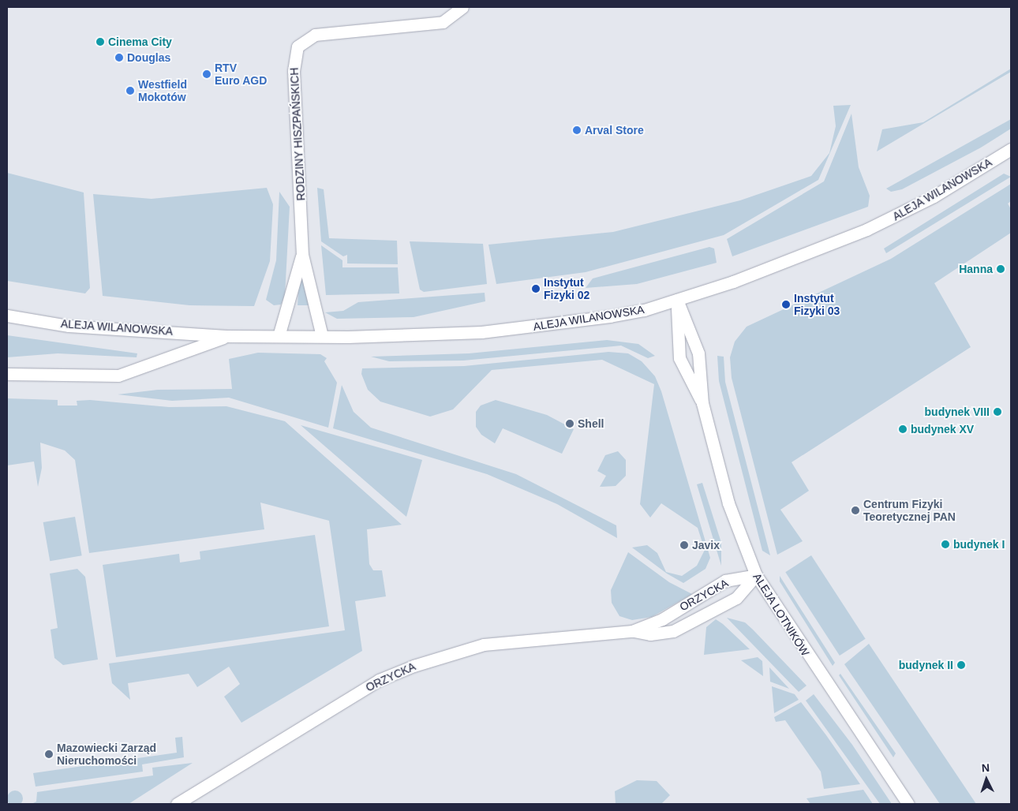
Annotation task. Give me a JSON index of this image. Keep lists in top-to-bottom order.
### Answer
{
  "streets": {
    "street": [
      "RODZINY HISZPAŃSKICH",
      "ALEJA WILANOWSKA",
      "ORZYCKA",
      "ALEJA LOTNIKÓW"
    ]
  },
  "crossings": [
    ["RODZINY HISZPAŃSKICH", "ALEJA WILANOWSKA"],
    ["ALEJA WILANOWSKA", "ALEJA LOTNIKÓW"],
    ["ORZYCKA", "ALEJA LOTNIKÓW"]
  ],
  "places": [
    "Cinema City",
    "Douglas",
    "RTV Euro AGD",
    "Westfield Mokotów",
    "Arval Store",
    "Hanna",
    "Instytut Fizyki 02",
    "Instytut Fizyki 03",
    "budynek VIII",
    "Shell",
    "budynek XV",
    "Centrum Fizyki Teoretycznej PAN",
    "budynek I",
    "Javix",
    "budynek II",
    "Mazowiecki Zarząd Nieruchomości"
  ],
  "north": "top"
}
